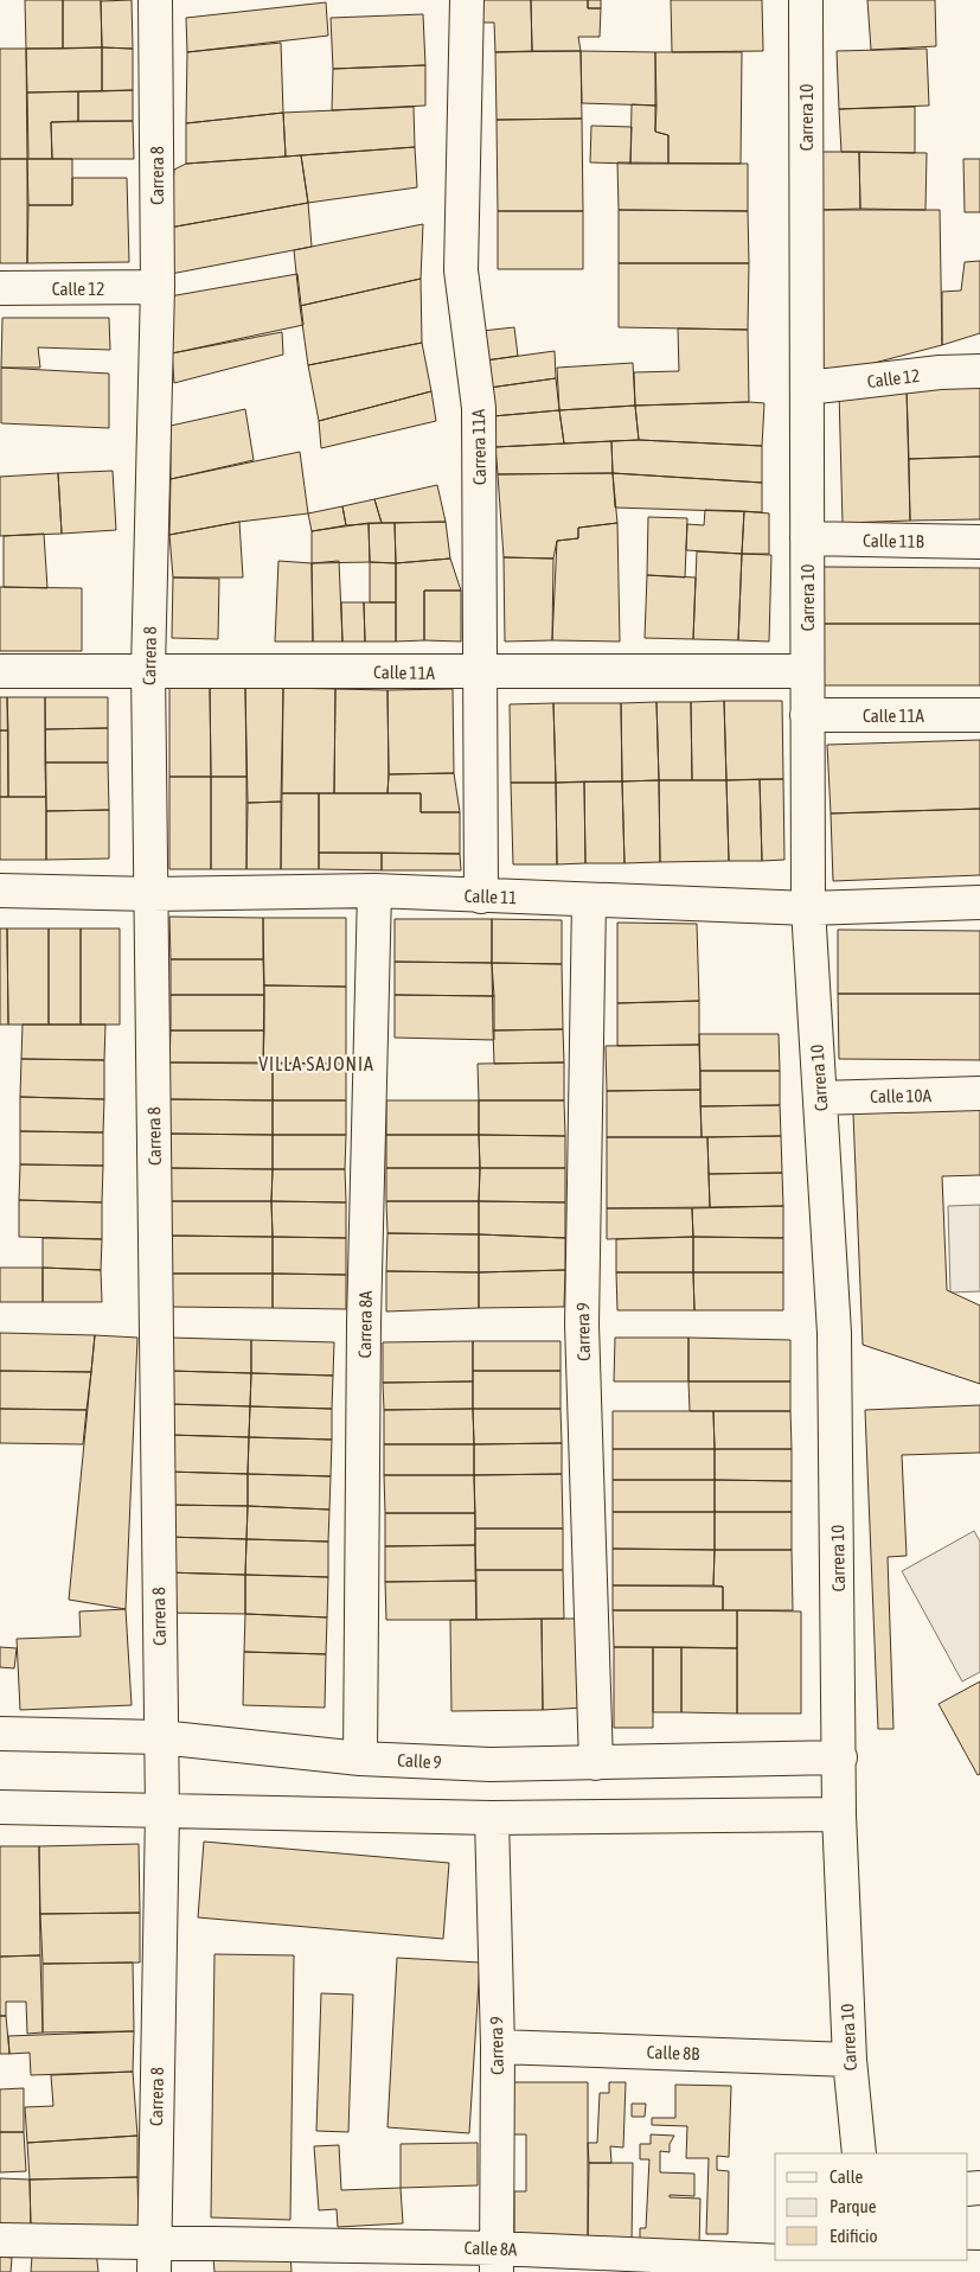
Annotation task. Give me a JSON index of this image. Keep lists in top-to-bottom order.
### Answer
{
  "streets": {
    "street": [
      "Carrera 10",
      "Carrera 8",
      "Calle 12",
      "Carrera 11A",
      "Calle 11B",
      "Calle 11A",
      "Calle 11",
      "Calle 10A",
      "Carrera 8A",
      "Carrera 9",
      "Calle 9",
      "Calle 8B",
      "Calle 8A"
    ]
  },
  "crossings": [
    ["Carrera 10", "Calle 12"],
    ["Carrera 10", "Calle 11B"],
    ["Carrera 10", "Calle 11A"],
    ["Carrera 10", "Calle 11"],
    ["Carrera 10", "Calle 10A"],
    ["Carrera 10", "Calle 9"],
    ["Carrera 10", "Calle 8B"],
    ["Carrera 8", "Calle 12"],
    ["Carrera 8", "Calle 11A"],
    ["Carrera 8", "Calle 11"],
    ["Carrera 8", "Calle 9"],
    ["Carrera 8", "Calle 8A"],
    ["Carrera 11A", "Calle 11A"],
    ["Carrera 11A", "Calle 11"],
    ["Calle 11", "Carrera 8A"],
    ["Calle 11", "Carrera 9"],
    ["Carrera 8A", "Calle 9"],
    ["Carrera 9", "Calle 9"],
    ["Carrera 9", "Calle 8B"],
    ["Carrera 9", "Calle 8A"]
  ],
  "districts": ["VILLA SAJONIA"],
  "legend": ["Calle", "Parque", "Edificio"]
}
